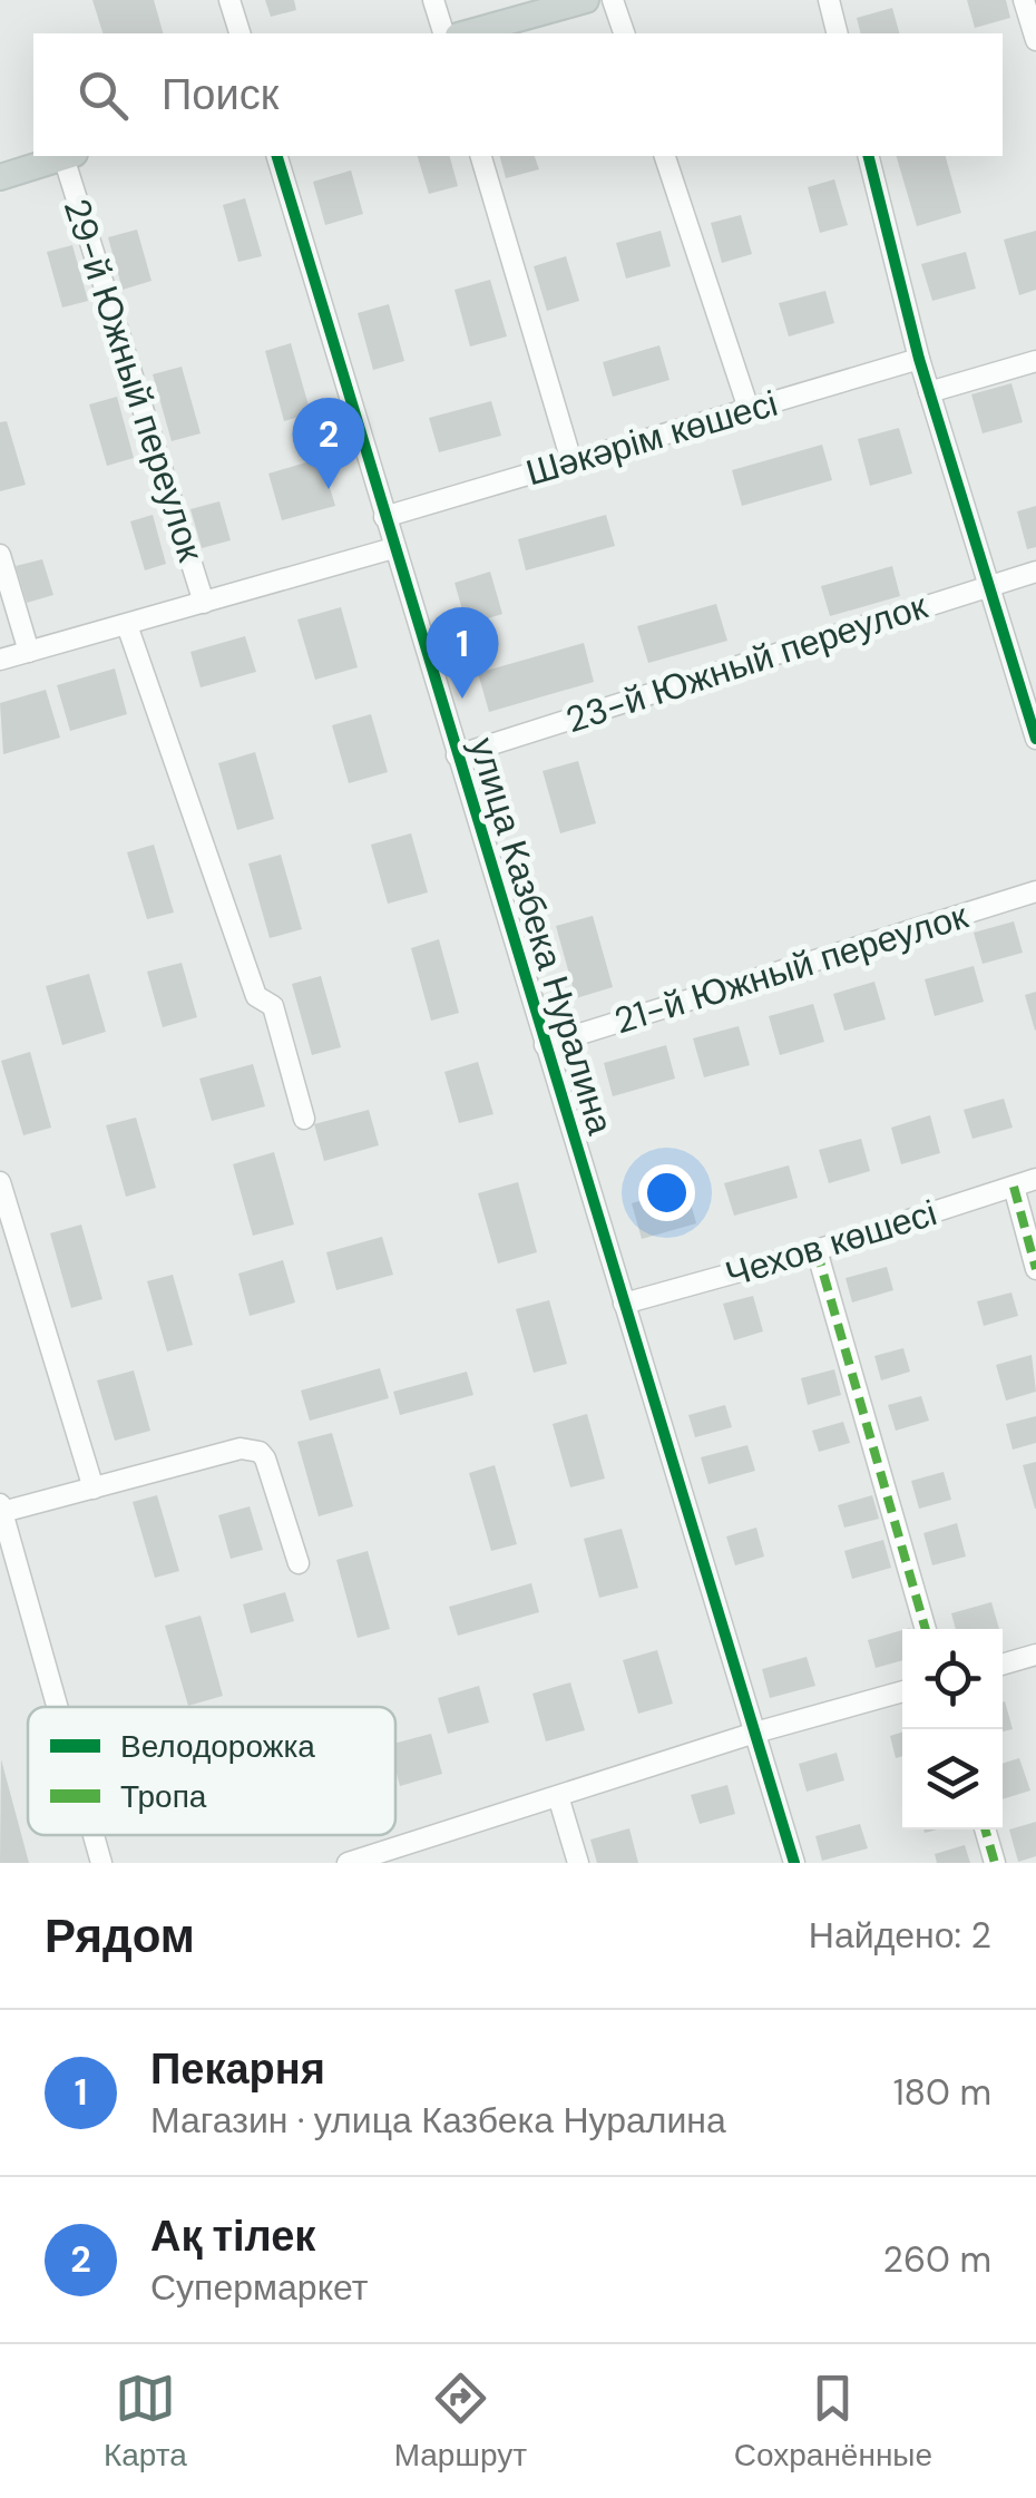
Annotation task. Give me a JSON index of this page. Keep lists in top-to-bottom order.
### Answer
{
  "streets": {
    "street": [
      "29-й Южный переулок",
      "Шәкәрім көшесі",
      "23-й Южный переулок",
      "улица Казбека Нуралина",
      "21-й Южный переулок",
      "Чехов көшесі"
    ]
  },
  "crossings": [
    ["Шәкәрім көшесі", "улица Казбека Нуралина"],
    ["23-й Южный переулок", "улица Казбека Нуралина"],
    ["улица Казбека Нуралина", "21-й Южный переулок"],
    ["улица Казбека Нуралина", "Чехов көшесі"]
  ],
  "legend": ["Велодорожка", "Тропа"],
  "page": {
    "search": "Поиск",
    "pins": ["2", "1"],
    "heading": ["Рядом", "Найдено: 2"],
    "list": [
      {
        "mark": "1",
        "name": "Пекарня",
        "note": "Магазин · улица Казбека Нуралина",
        "value": "180 m"
      },
      {
        "mark": "2",
        "name": "Ақ тілек",
        "note": "Супермаркет",
        "value": "260 m"
      }
    ],
    "nav": ["Карта", "Маршрут", "Сохранённые"]
  }
}
